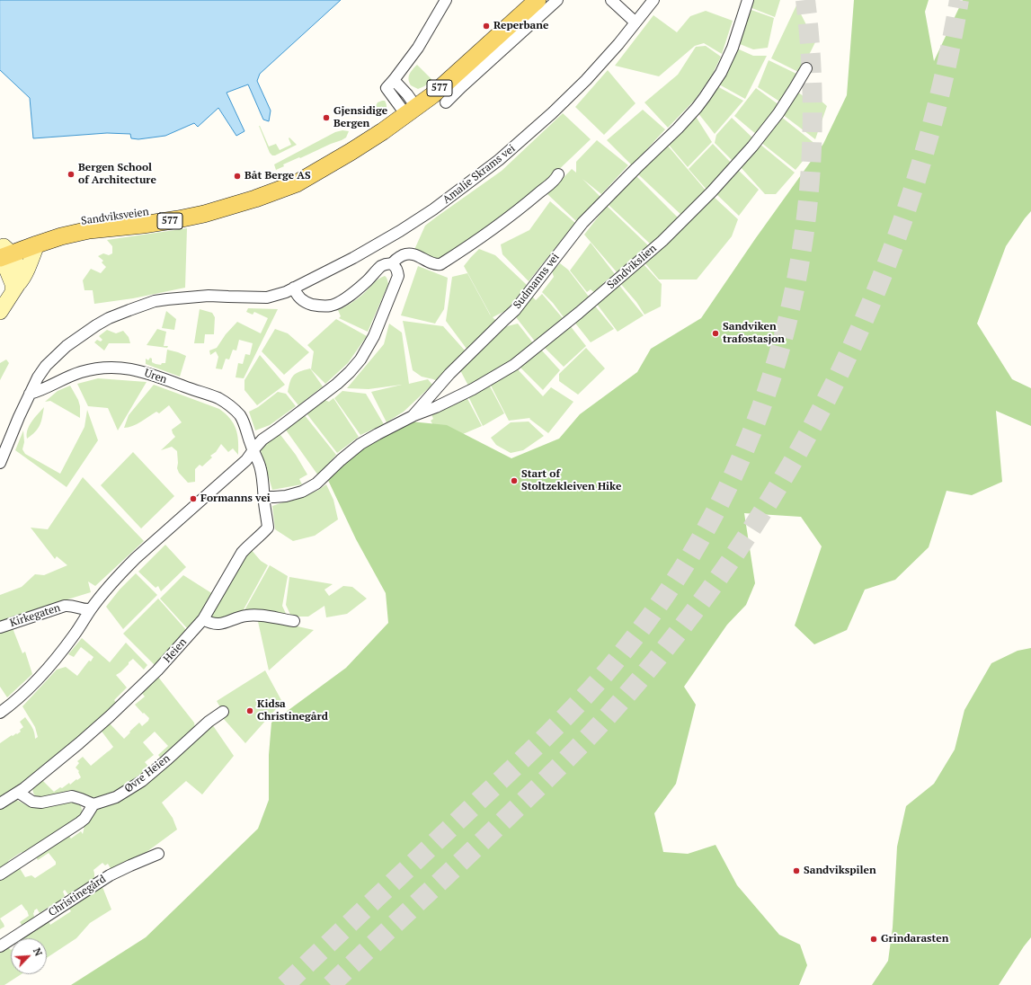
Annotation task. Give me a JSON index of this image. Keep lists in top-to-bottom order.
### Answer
{
  "streets": {
    "main road": ["577", "Sandviksveien"],
    "street": [
      "Amalie Skrams vei",
      "Sandvikslien",
      "Sudmanns vei",
      "Uren",
      "Kirkegaten",
      "Heien",
      "Øvre Heien",
      "Christinegård"
    ]
  },
  "crossings": [
    ["Amalie Skrams vei", "Uren"],
    ["Sandvikslien", "Sudmanns vei"],
    ["Sudmanns vei", "Heien"],
    ["Uren", "Heien"]
  ],
  "places": [
    "Reperbane",
    "Gjensidige Bergen",
    "Bergen School of Architecture",
    "Båt Berge AS",
    "Sandviken trafostasjon",
    "Start of Stoltzekleiven Hike",
    "Formanns vei",
    "Kidsa Christinegård",
    "Sandvikspilen",
    "Grindarasten"
  ],
  "north": "top right"
}
